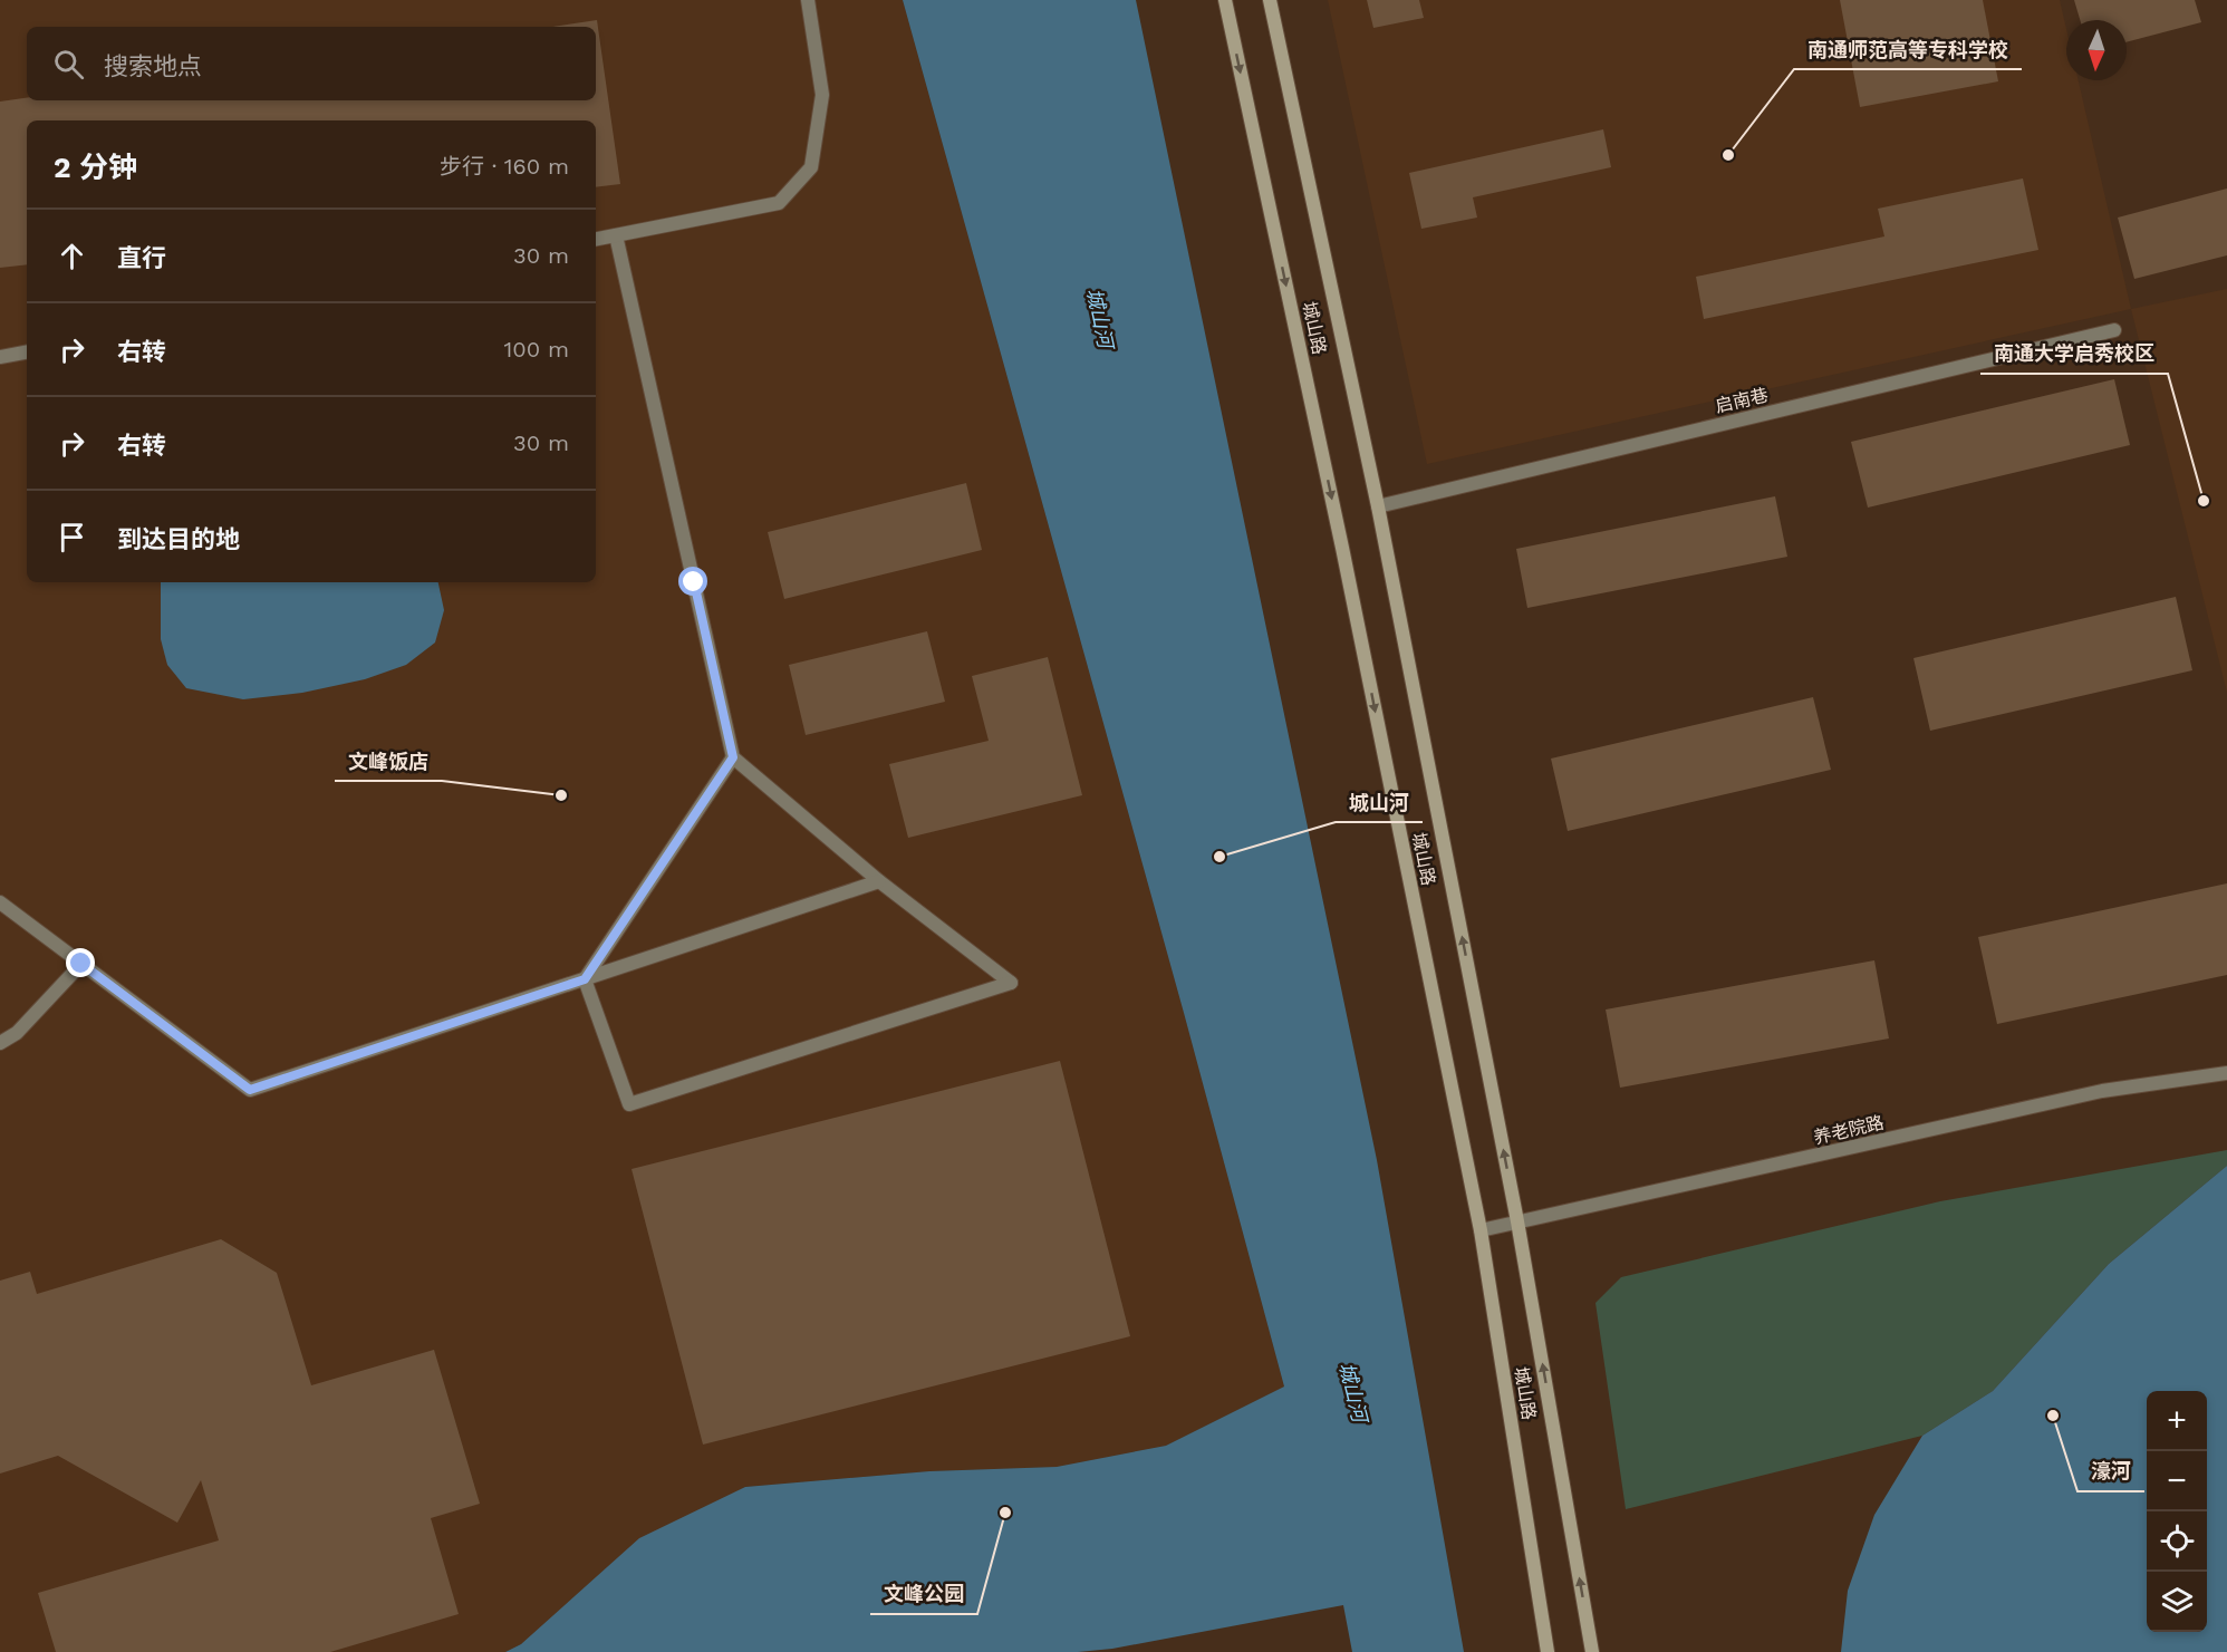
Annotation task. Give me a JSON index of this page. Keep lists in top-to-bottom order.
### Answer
{
  "streets": {
    "main road": ["城山路"],
    "street": ["启南巷", "养老院路"]
  },
  "crossings": [
    ["城山路", "启南巷"],
    ["城山路", "养老院路"]
  ],
  "water": ["城山河"],
  "places": [
    "南通师范高等专科学校",
    "南通大学启秀校区",
    "文峰饭店",
    "城山河",
    "濠河",
    "文峰公园"
  ],
  "north": "bottom",
  "page": {
    "search": "搜索地点",
    "heading": ["2 分钟", "步行 · 160 m"],
    "list": [
      ["直行", "30 m"],
      ["右转", "100 m"],
      ["右转", "30 m"],
      "到达目的地"
    ],
    "map_buttons": ["+", "−"]
  }
}
